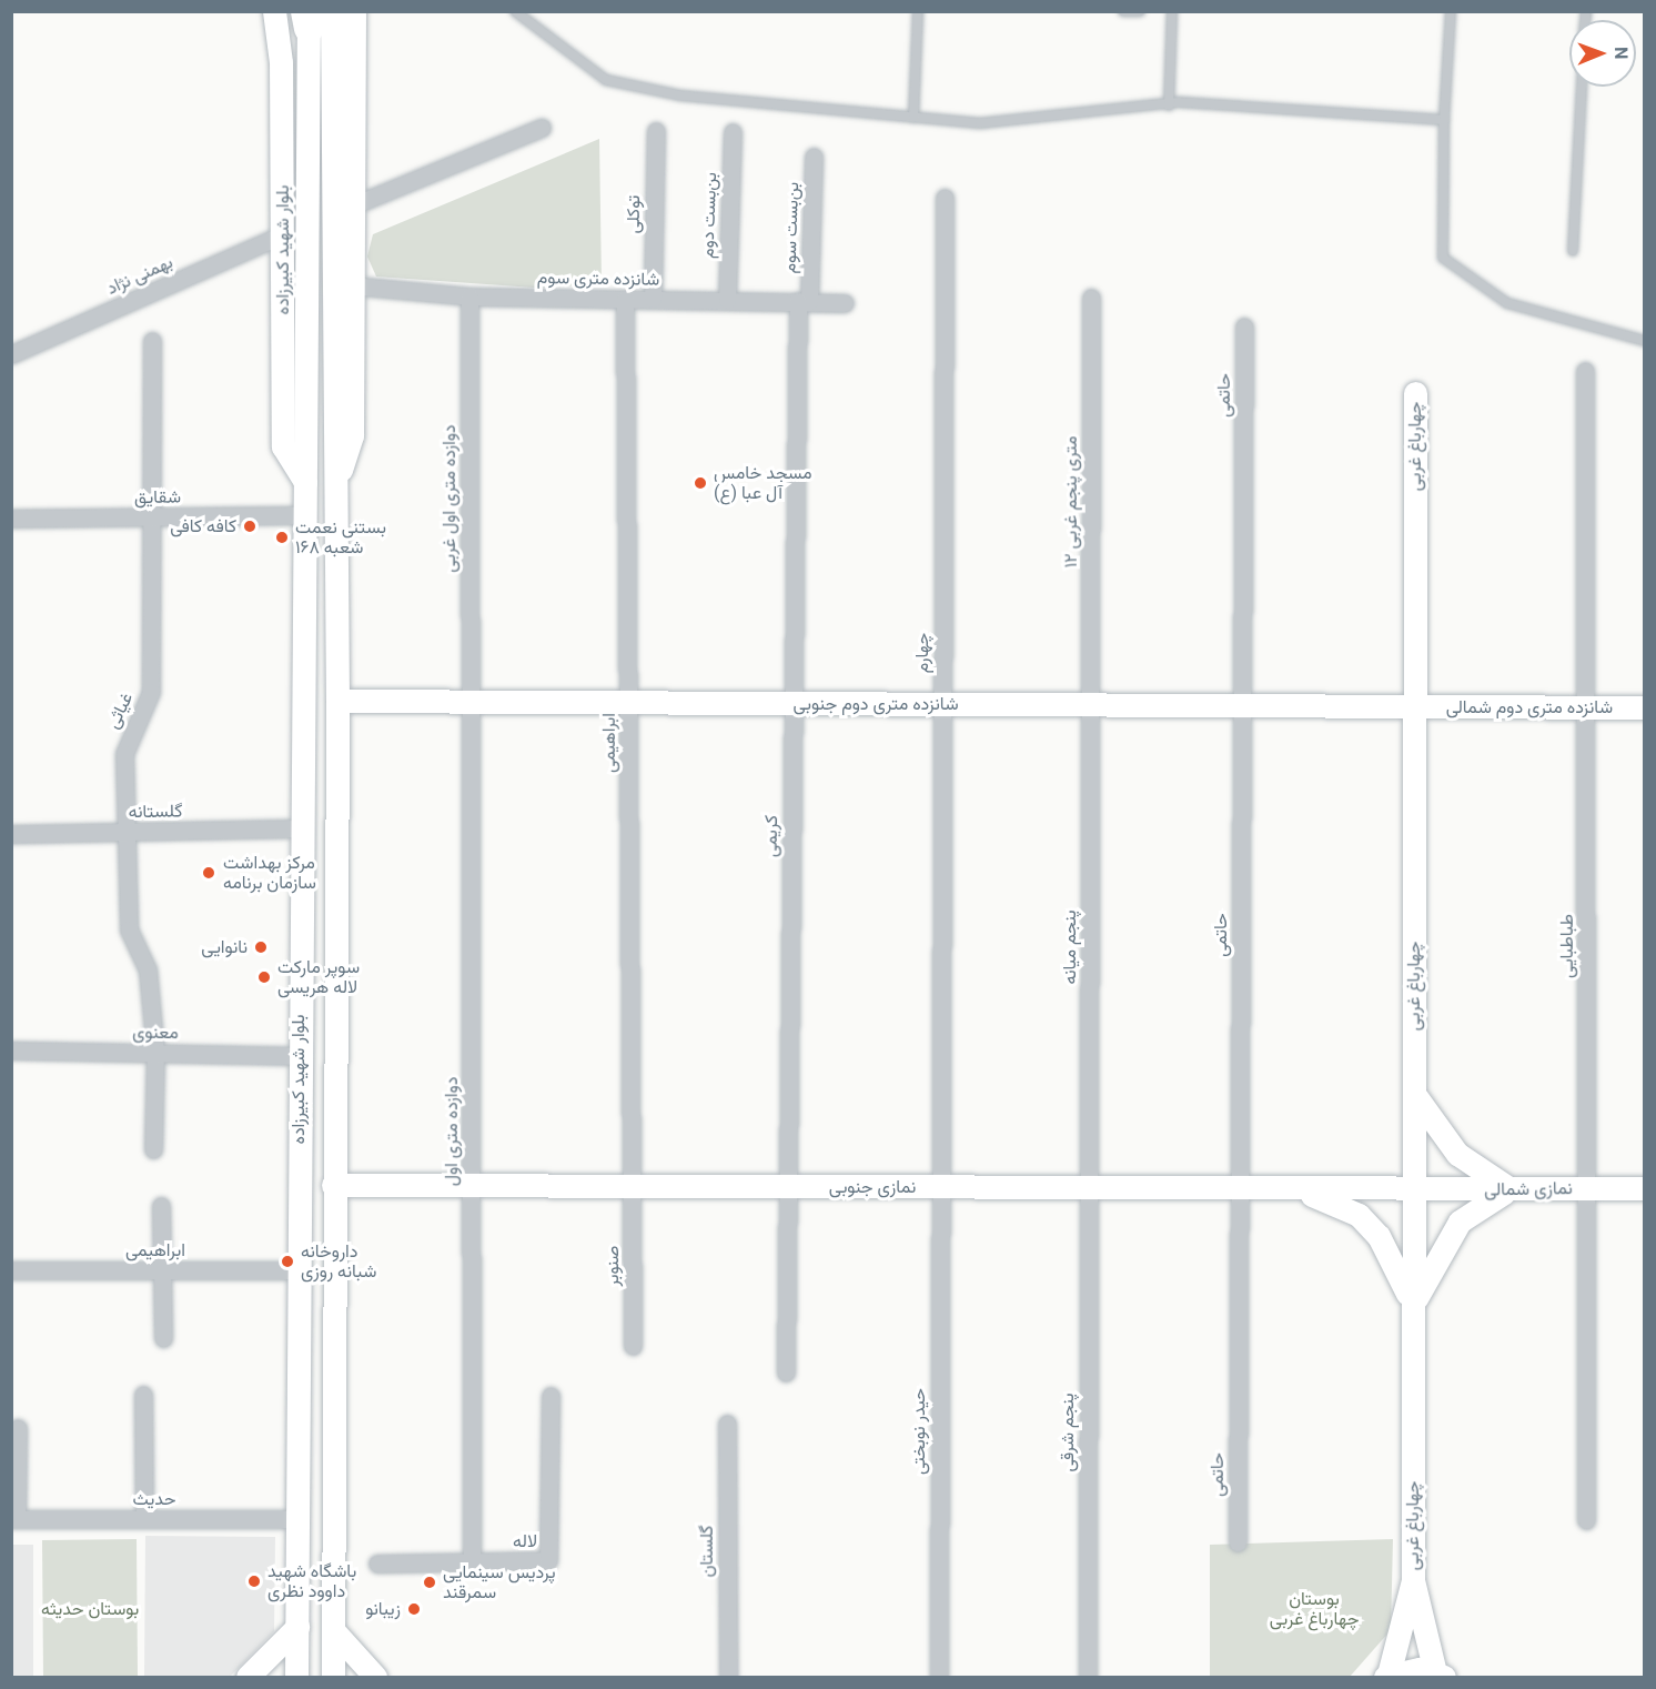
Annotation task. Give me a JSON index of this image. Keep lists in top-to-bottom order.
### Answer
{
  "streets": {
    "street": [
      "توکلی",
      "بن‌بست دوم",
      "بن‌بست سوم",
      "بلوار شهید کبیرزاده",
      "بهمنی نژاد",
      "شانزده متری سوم",
      "حاتمی",
      "چهارباغ غربی",
      "شقایق",
      "دوازده متری اول غربی",
      "۱۲ متری پنجم غربی",
      "چهارم",
      "شانزده متری دوم جنوبی",
      "شانزده متری دوم شمالی",
      "غیاثی",
      "ابراهیمی",
      "گلستانه",
      "کریمی",
      "طباطبایی",
      "پنجم میانه",
      "معنوی",
      "دوازده متری اول",
      "نمازی جنوبی",
      "نمازی شمالی",
      "صنوبر",
      "حیدر نوبختی",
      "پنجم شرقی",
      "حدیث",
      "لاله",
      "گلستان"
    ]
  },
  "crossings": [
    ["توکلی", "شانزده متری سوم"],
    ["بن‌بست دوم", "شانزده متری سوم"],
    ["بن‌بست سوم", "شانزده متری سوم"],
    ["بن‌بست سوم", "کریمی"],
    ["بلوار شهید کبیرزاده", "بهمنی نژاد"],
    ["بلوار شهید کبیرزاده", "شانزده متری سوم"],
    ["بلوار شهید کبیرزاده", "شقایق"],
    ["بلوار شهید کبیرزاده", "شانزده متری دوم جنوبی"],
    ["بلوار شهید کبیرزاده", "ابراهیمی"],
    ["بلوار شهید کبیرزاده", "گلستانه"],
    ["بلوار شهید کبیرزاده", "معنوی"],
    ["بلوار شهید کبیرزاده", "نمازی جنوبی"],
    ["بلوار شهید کبیرزاده", "حدیث"],
    ["شانزده متری سوم", "دوازده متری اول غربی"],
    ["شانزده متری سوم", "ابراهیمی"],
    ["شانزده متری سوم", "کریمی"],
    ["حاتمی", "شانزده متری دوم جنوبی"],
    ["حاتمی", "نمازی جنوبی"],
    ["چهارباغ غربی", "شانزده متری دوم جنوبی"],
    ["چهارباغ غربی", "شانزده متری دوم شمالی"],
    ["چهارباغ غربی", "نمازی جنوبی"],
    ["چهارباغ غربی", "نمازی شمالی"],
    ["شقایق", "غیاثی"],
    ["دوازده متری اول غربی", "شانزده متری دوم جنوبی"],
    ["دوازده متری اول غربی", "دوازده متری اول"],
    ["۱۲ متری پنجم غربی", "شانزده متری دوم جنوبی"],
    ["۱۲ متری پنجم غربی", "پنجم میانه"],
    ["چهارم", "شانزده متری دوم جنوبی"],
    ["چهارم", "نمازی جنوبی"],
    ["چهارم", "حیدر نوبختی"],
    ["شانزده متری دوم جنوبی", "شانزده متری دوم شمالی"],
    ["شانزده متری دوم جنوبی", "ابراهیمی"],
    ["شانزده متری دوم جنوبی", "کریمی"],
    ["شانزده متری دوم جنوبی", "پنجم میانه"],
    ["شانزده متری دوم جنوبی", "دوازده متری اول"],
    ["شانزده متری دوم شمالی", "طباطبایی"],
    ["غیاثی", "گلستانه"],
    ["غیاثی", "معنوی"],
    ["ابراهیمی", "نمازی جنوبی"],
    ["ابراهیمی", "صنوبر"],
    ["کریمی", "نمازی جنوبی"],
    ["طباطبایی", "نمازی شمالی"],
    ["پنجم میانه", "نمازی جنوبی"],
    ["پنجم میانه", "پنجم شرقی"],
    ["دوازده متری اول", "نمازی جنوبی"],
    ["دوازده متری اول", "لاله"],
    ["نمازی جنوبی", "نمازی شمالی"],
    ["نمازی جنوبی", "صنوبر"],
    ["نمازی جنوبی", "حیدر نوبختی"],
    ["نمازی جنوبی", "پنجم شرقی"]
  ],
  "parks": ["بوستان چهارباغ غربی", "بوستان حدیثه"],
  "places": [
    "مسجد خامس آل عبا (ع)",
    "کافه کافی",
    "بستنی نعمت شعبه ۱۶۸",
    "مرکز بهداشت سازمان برنامه",
    "نانوایی",
    "سوپر مارکت لاله هریسی",
    "داروخانه شبانه روزی",
    "باشگاه شهید داوود نظری",
    "پردیس سینمایی سمرقند",
    "زیبانو"
  ],
  "north": "right"
}
